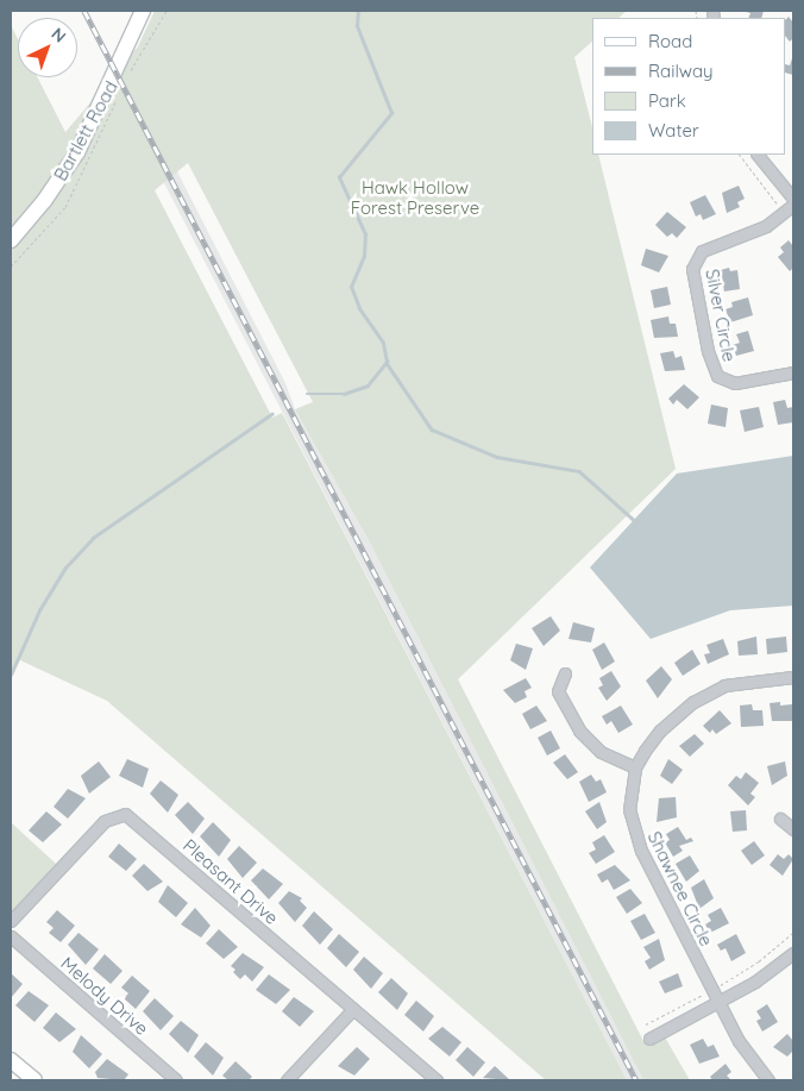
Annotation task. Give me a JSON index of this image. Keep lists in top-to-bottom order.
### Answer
{
  "streets": {
    "street": [
      "Bartlett Road",
      "Silver Circle",
      "Pleasant Drive",
      "Shawnee Circle",
      "Melody Drive"
    ]
  },
  "parks": ["Hawk Hollow Forest Preserve"],
  "legend": [
    "Road",
    "Railway",
    "Park",
    "Water"
  ],
  "north": "top right"
}
